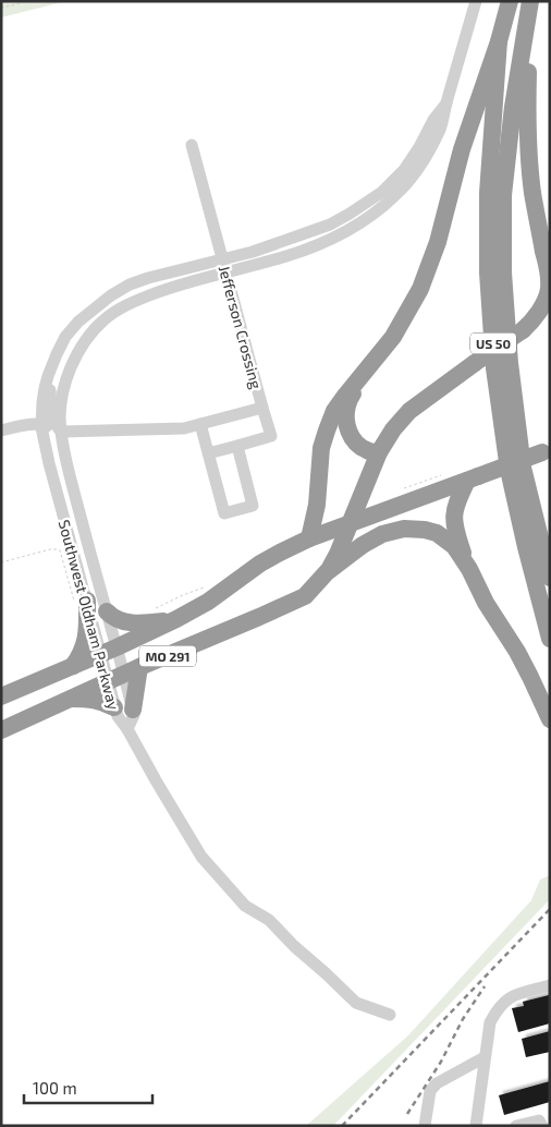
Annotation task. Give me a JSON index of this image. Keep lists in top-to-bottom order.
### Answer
{
  "streets": {
    "highway": ["US 50", "MO 291"],
    "street": ["Jefferson Crossing", "Southwest Oldham Parkway"]
  },
  "crossings": [
    ["Jefferson Crossing", "Southwest Oldham Parkway"],
    ["Southwest Oldham Parkway", "MO 291"]
  ],
  "scale_bar": "100 m"
}
